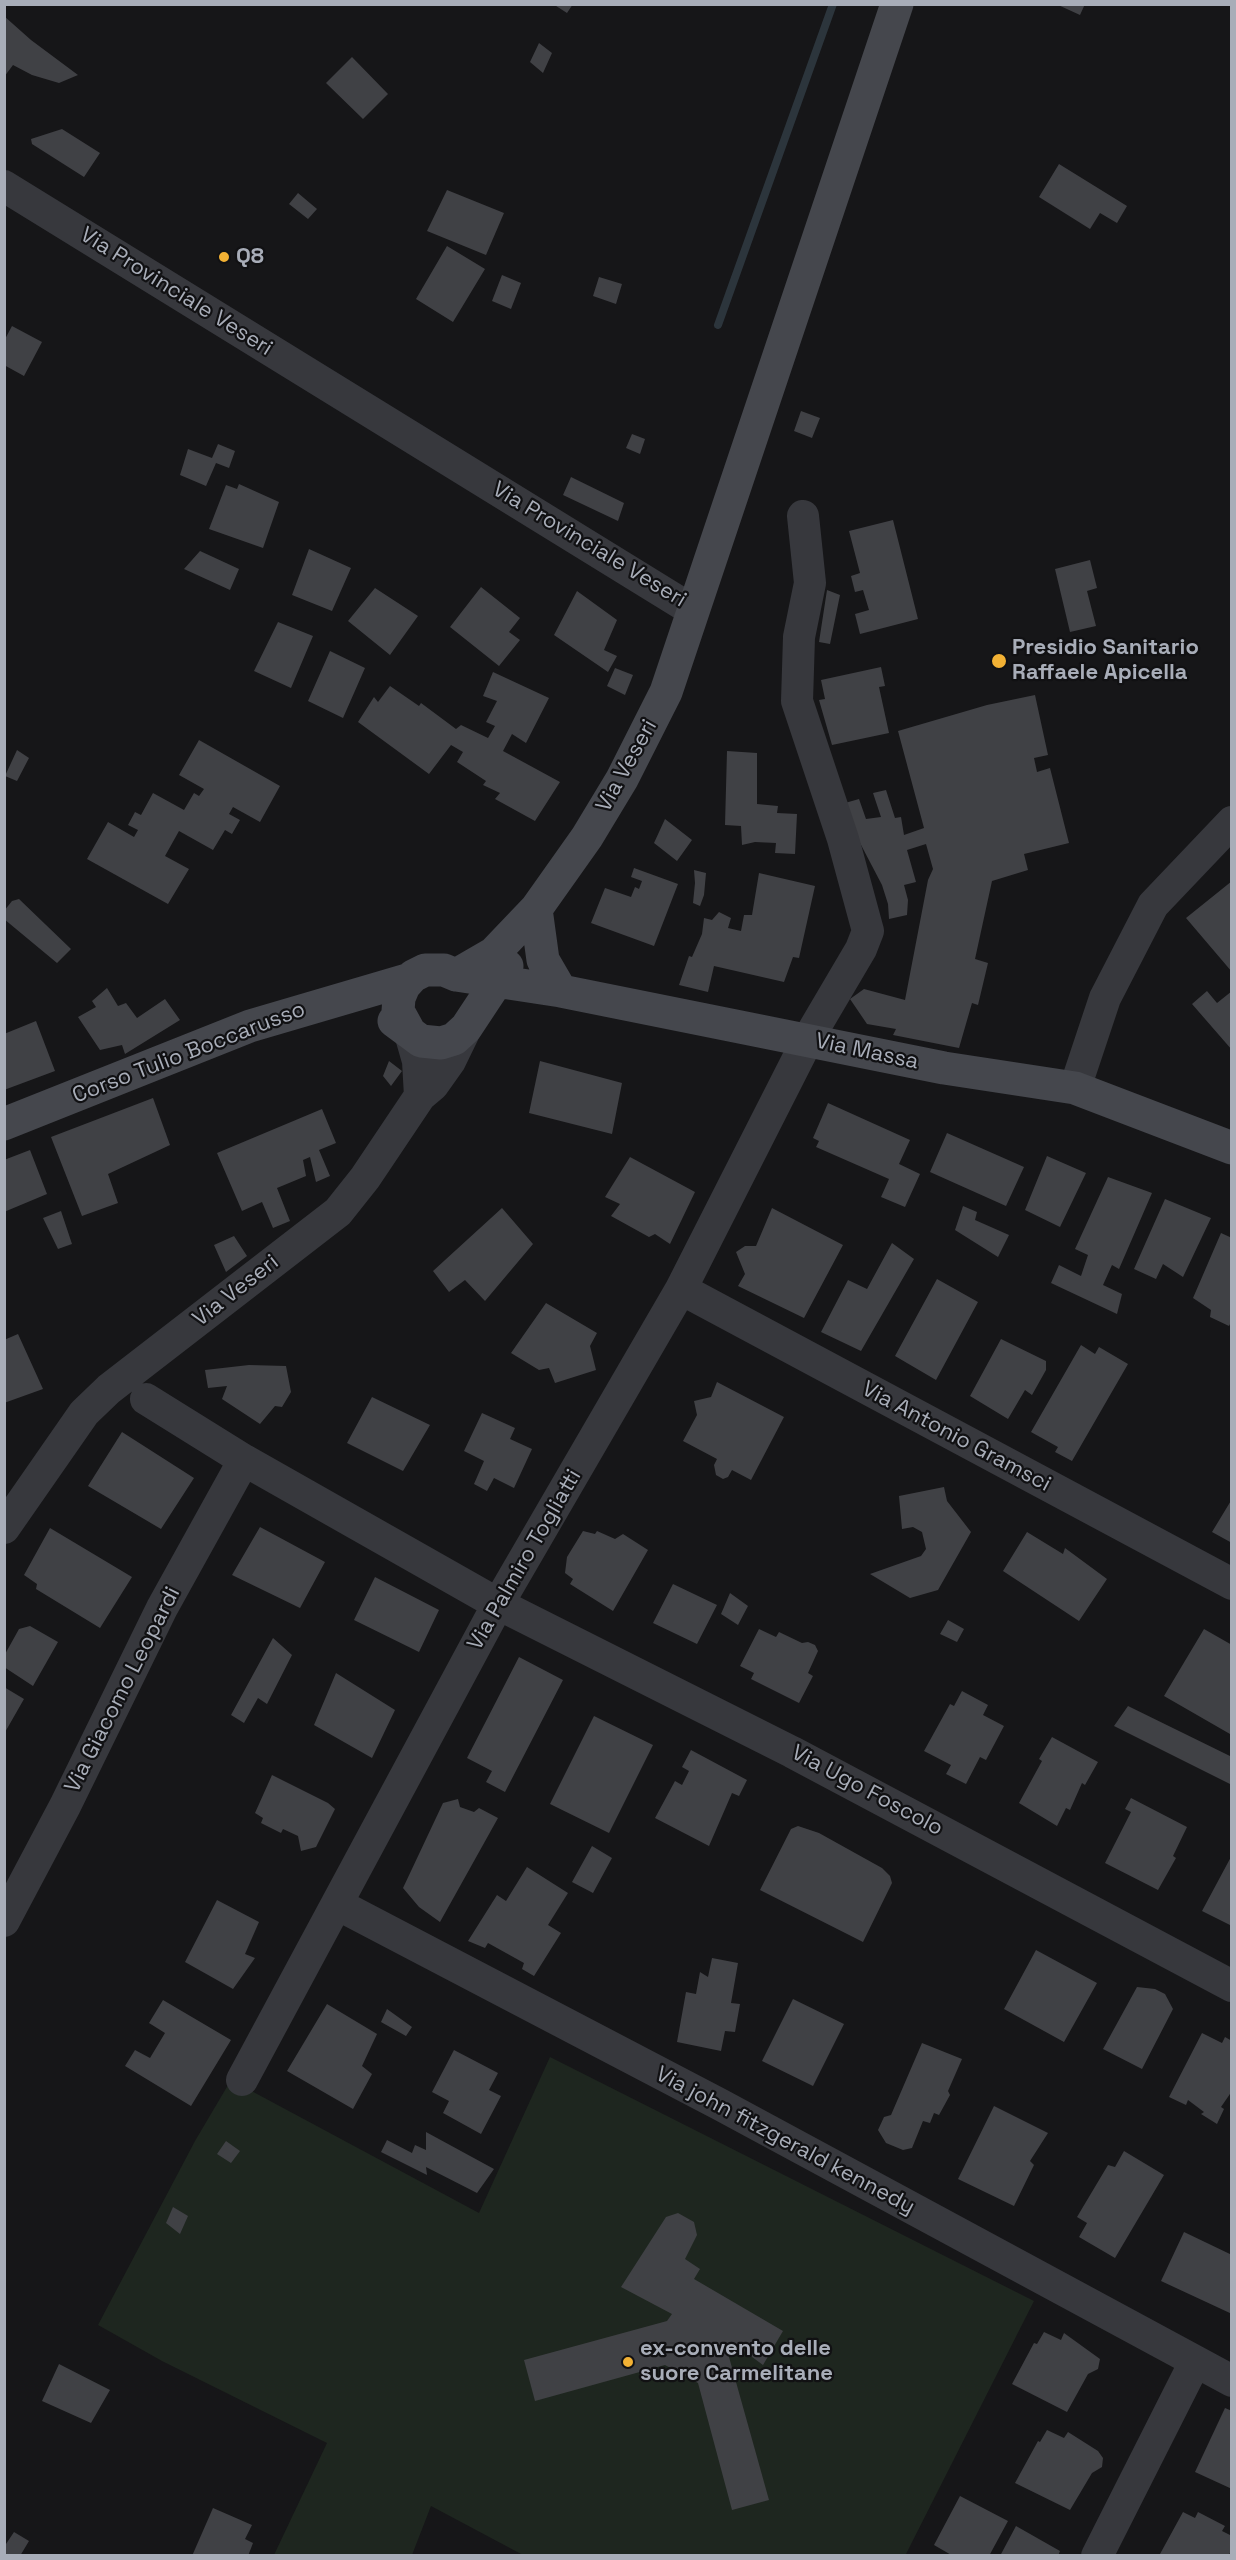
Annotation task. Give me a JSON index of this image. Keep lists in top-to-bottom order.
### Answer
{
  "streets": {
    "street": [
      "Via Provinciale Veseri",
      "Via Veseri",
      "Via Massa",
      "Corso Tulio Boccarusso",
      "Via Antonio Gramsci",
      "Via Palmiro Togliatti",
      "Via Giacomo Leopardi",
      "Via Ugo Foscolo",
      "Via john fitzgerald kennedy"
    ]
  },
  "crossings": [
    ["Via Provinciale Veseri", "Via Veseri"],
    ["Via Veseri", "Via Massa"],
    ["Via Veseri", "Corso Tulio Boccarusso"],
    ["Via Massa", "Corso Tulio Boccarusso"],
    ["Via Massa", "Via Palmiro Togliatti"],
    ["Via Antonio Gramsci", "Via Palmiro Togliatti"],
    ["Via Palmiro Togliatti", "Via Ugo Foscolo"],
    ["Via Palmiro Togliatti", "Via john fitzgerald kennedy"]
  ],
  "places": ["Q8", "Presidio Sanitario Raffaele Apicella", "ex-convento delle suore Carmelitane"]
}
